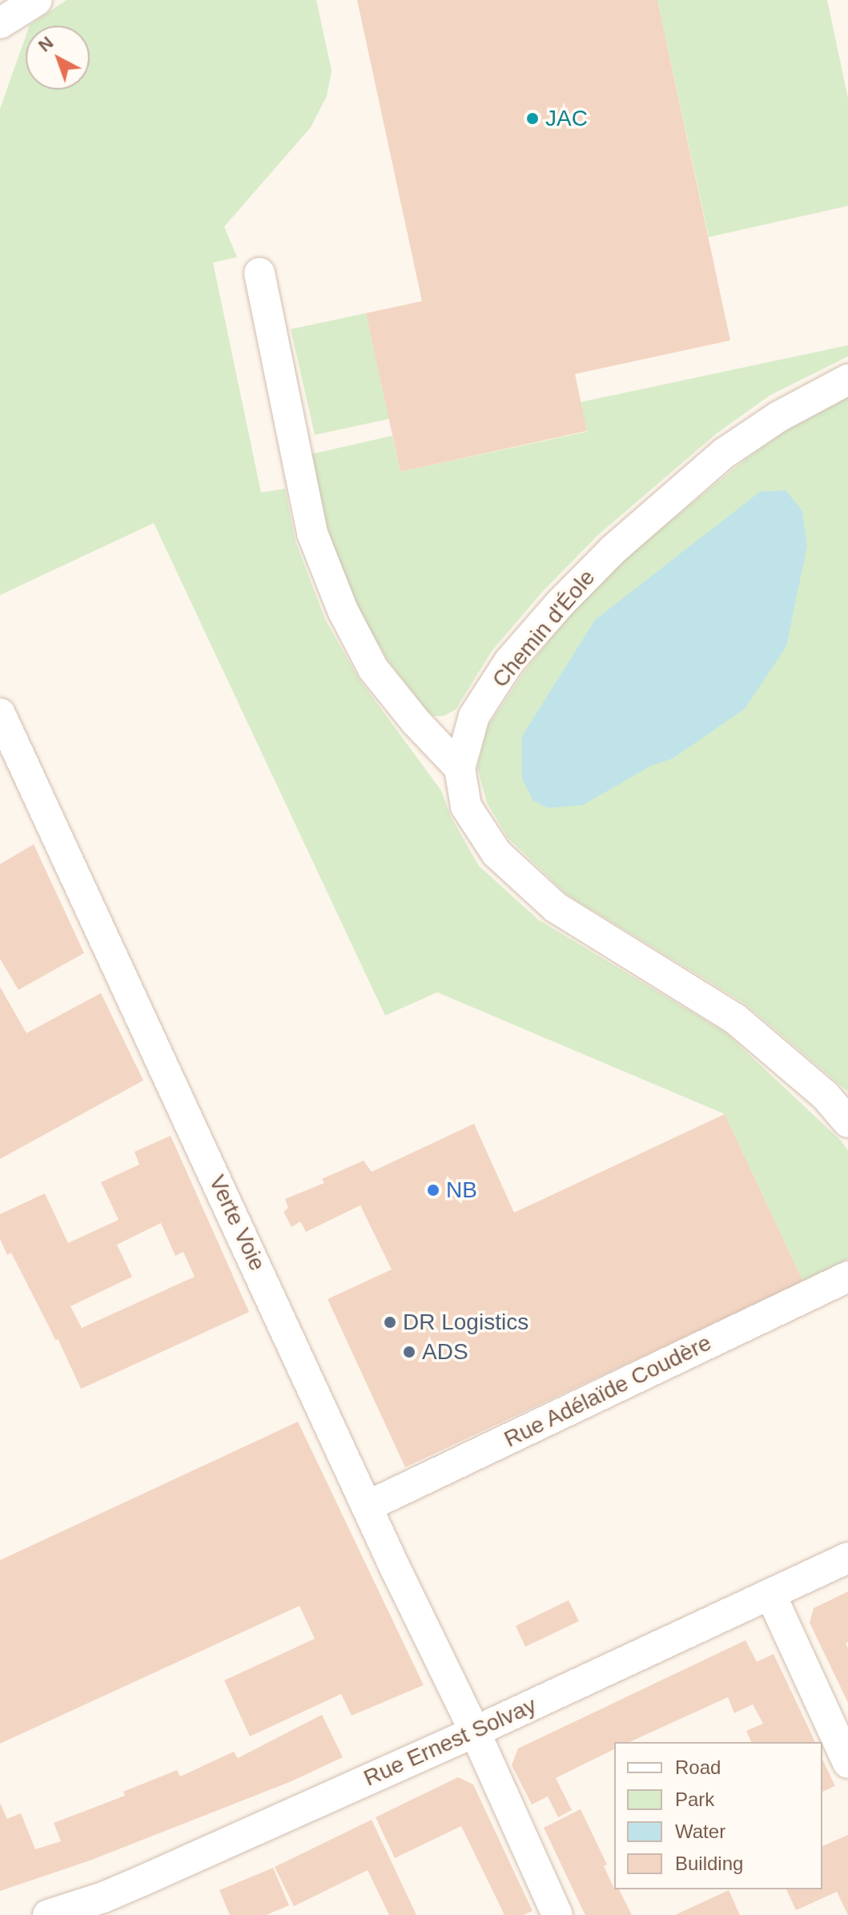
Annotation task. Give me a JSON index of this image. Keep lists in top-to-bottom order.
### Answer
{
  "streets": {
    "street": [
      "Chemin d'Éole",
      "Verte Voie",
      "Rue Adélaïde Coudère",
      "Rue Ernest Solvay"
    ]
  },
  "crossings": [
    ["Verte Voie", "Rue Adélaïde Coudère"],
    ["Verte Voie", "Rue Ernest Solvay"]
  ],
  "places": [
    "JAC",
    "NB",
    "DR Logistics",
    "ADS"
  ],
  "legend": [
    "Road",
    "Park",
    "Water",
    "Building"
  ],
  "north": "top left"
}
